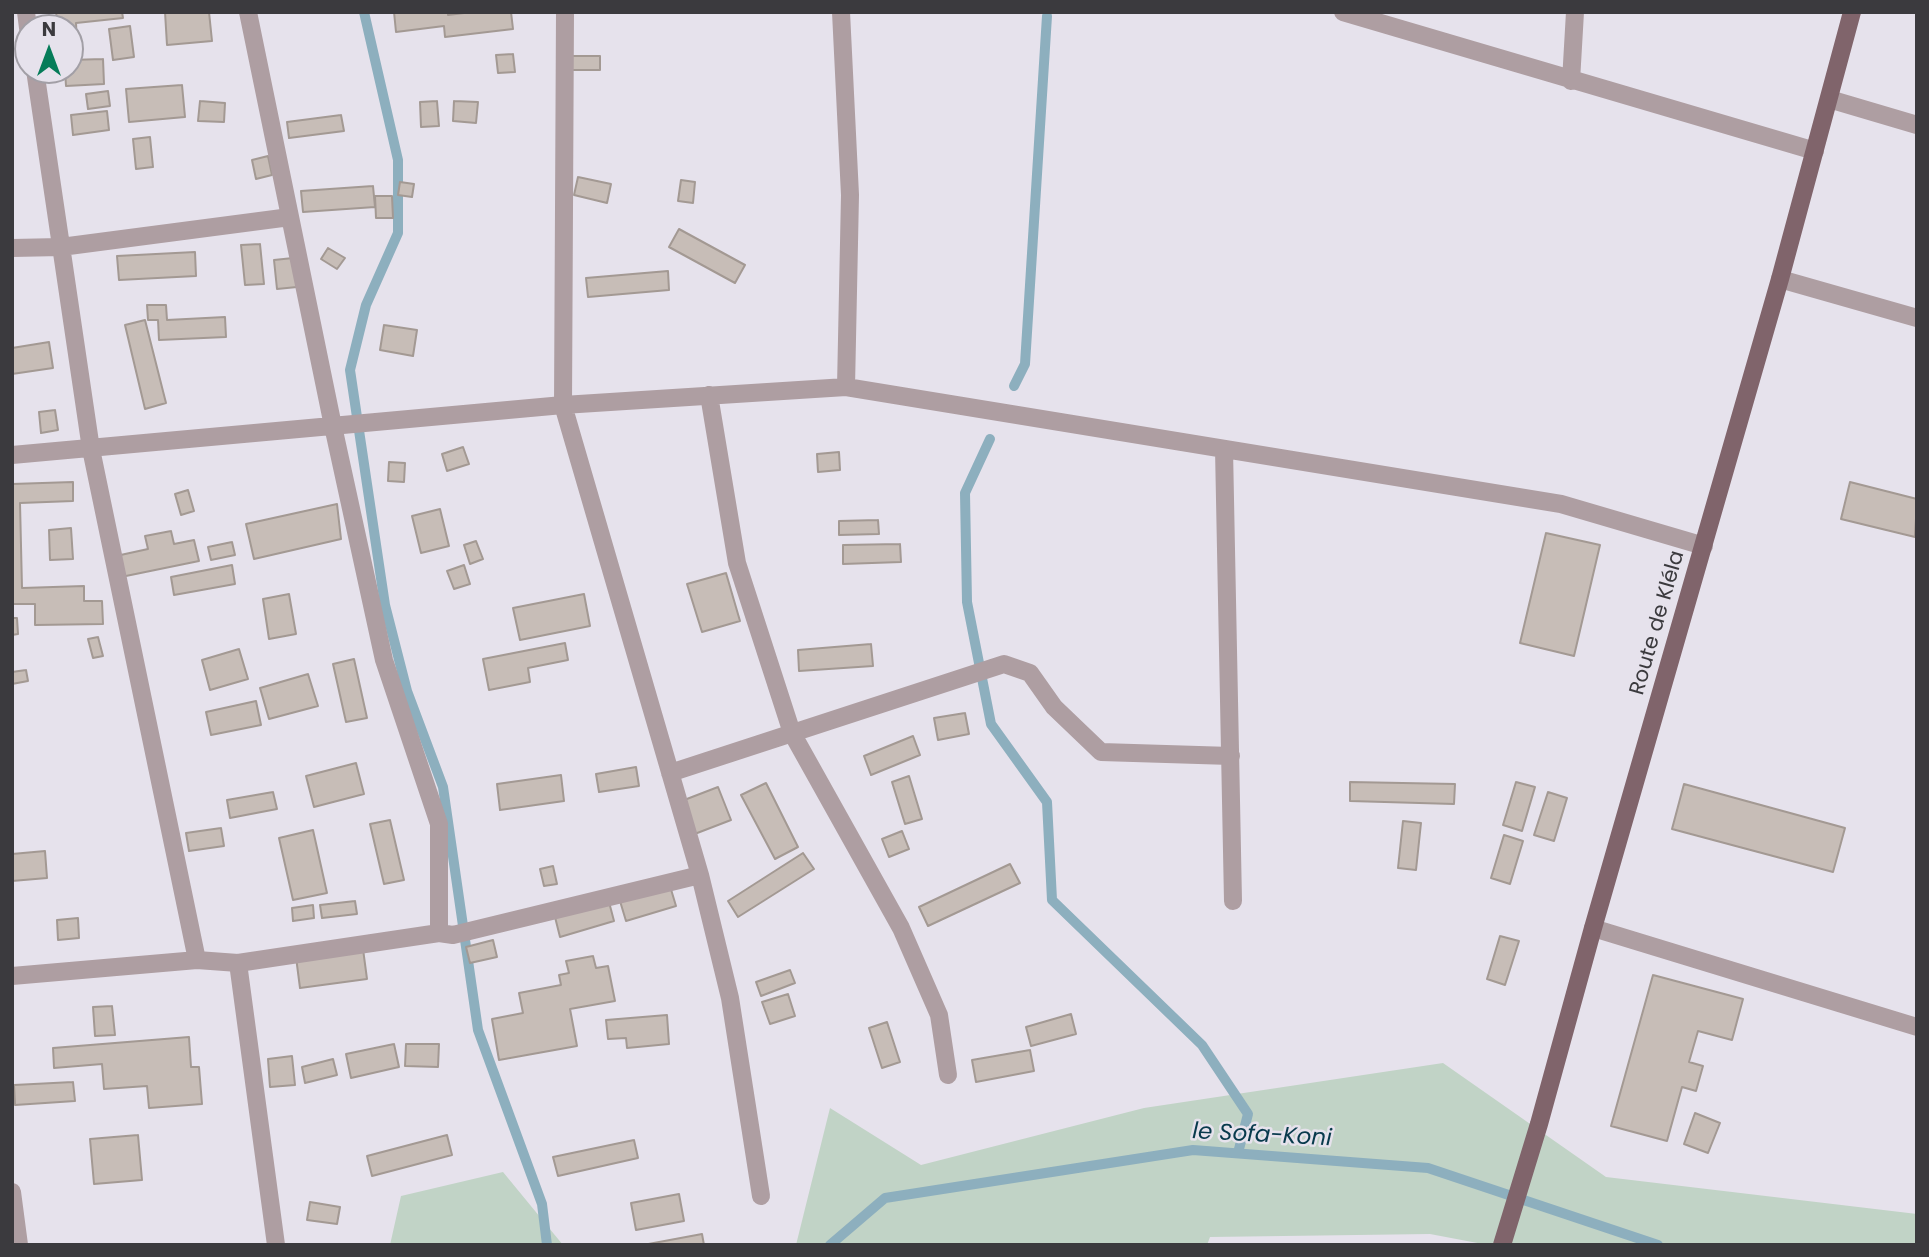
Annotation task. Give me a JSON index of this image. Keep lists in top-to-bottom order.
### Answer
{
  "streets": {
    "main road": ["Route de Kléla"]
  },
  "water": ["le Sofa-Koni"],
  "north": "top"
}
